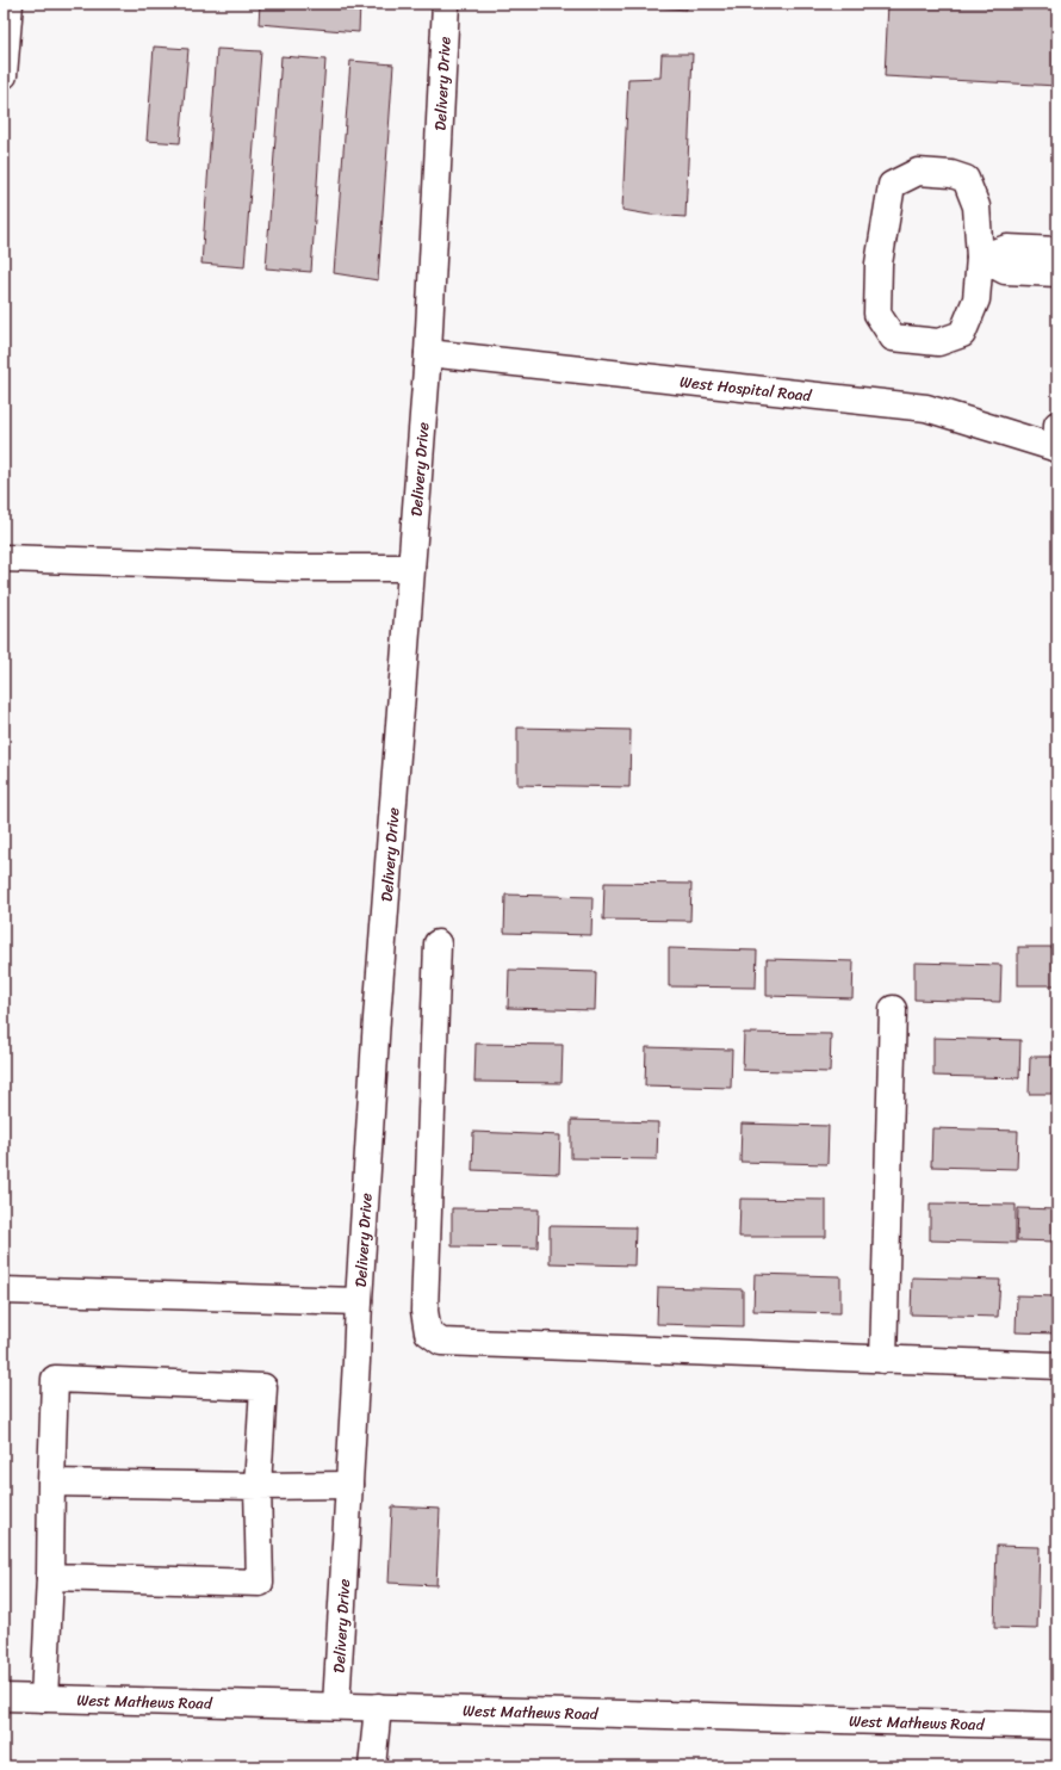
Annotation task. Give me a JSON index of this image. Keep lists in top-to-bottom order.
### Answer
{
  "streets": {
    "street": ["Delivery Drive", "West Hospital Road", "West Mathews Road"]
  },
  "crossings": [
    ["Delivery Drive", "West Hospital Road"],
    ["Delivery Drive", "West Mathews Road"]
  ]
}
